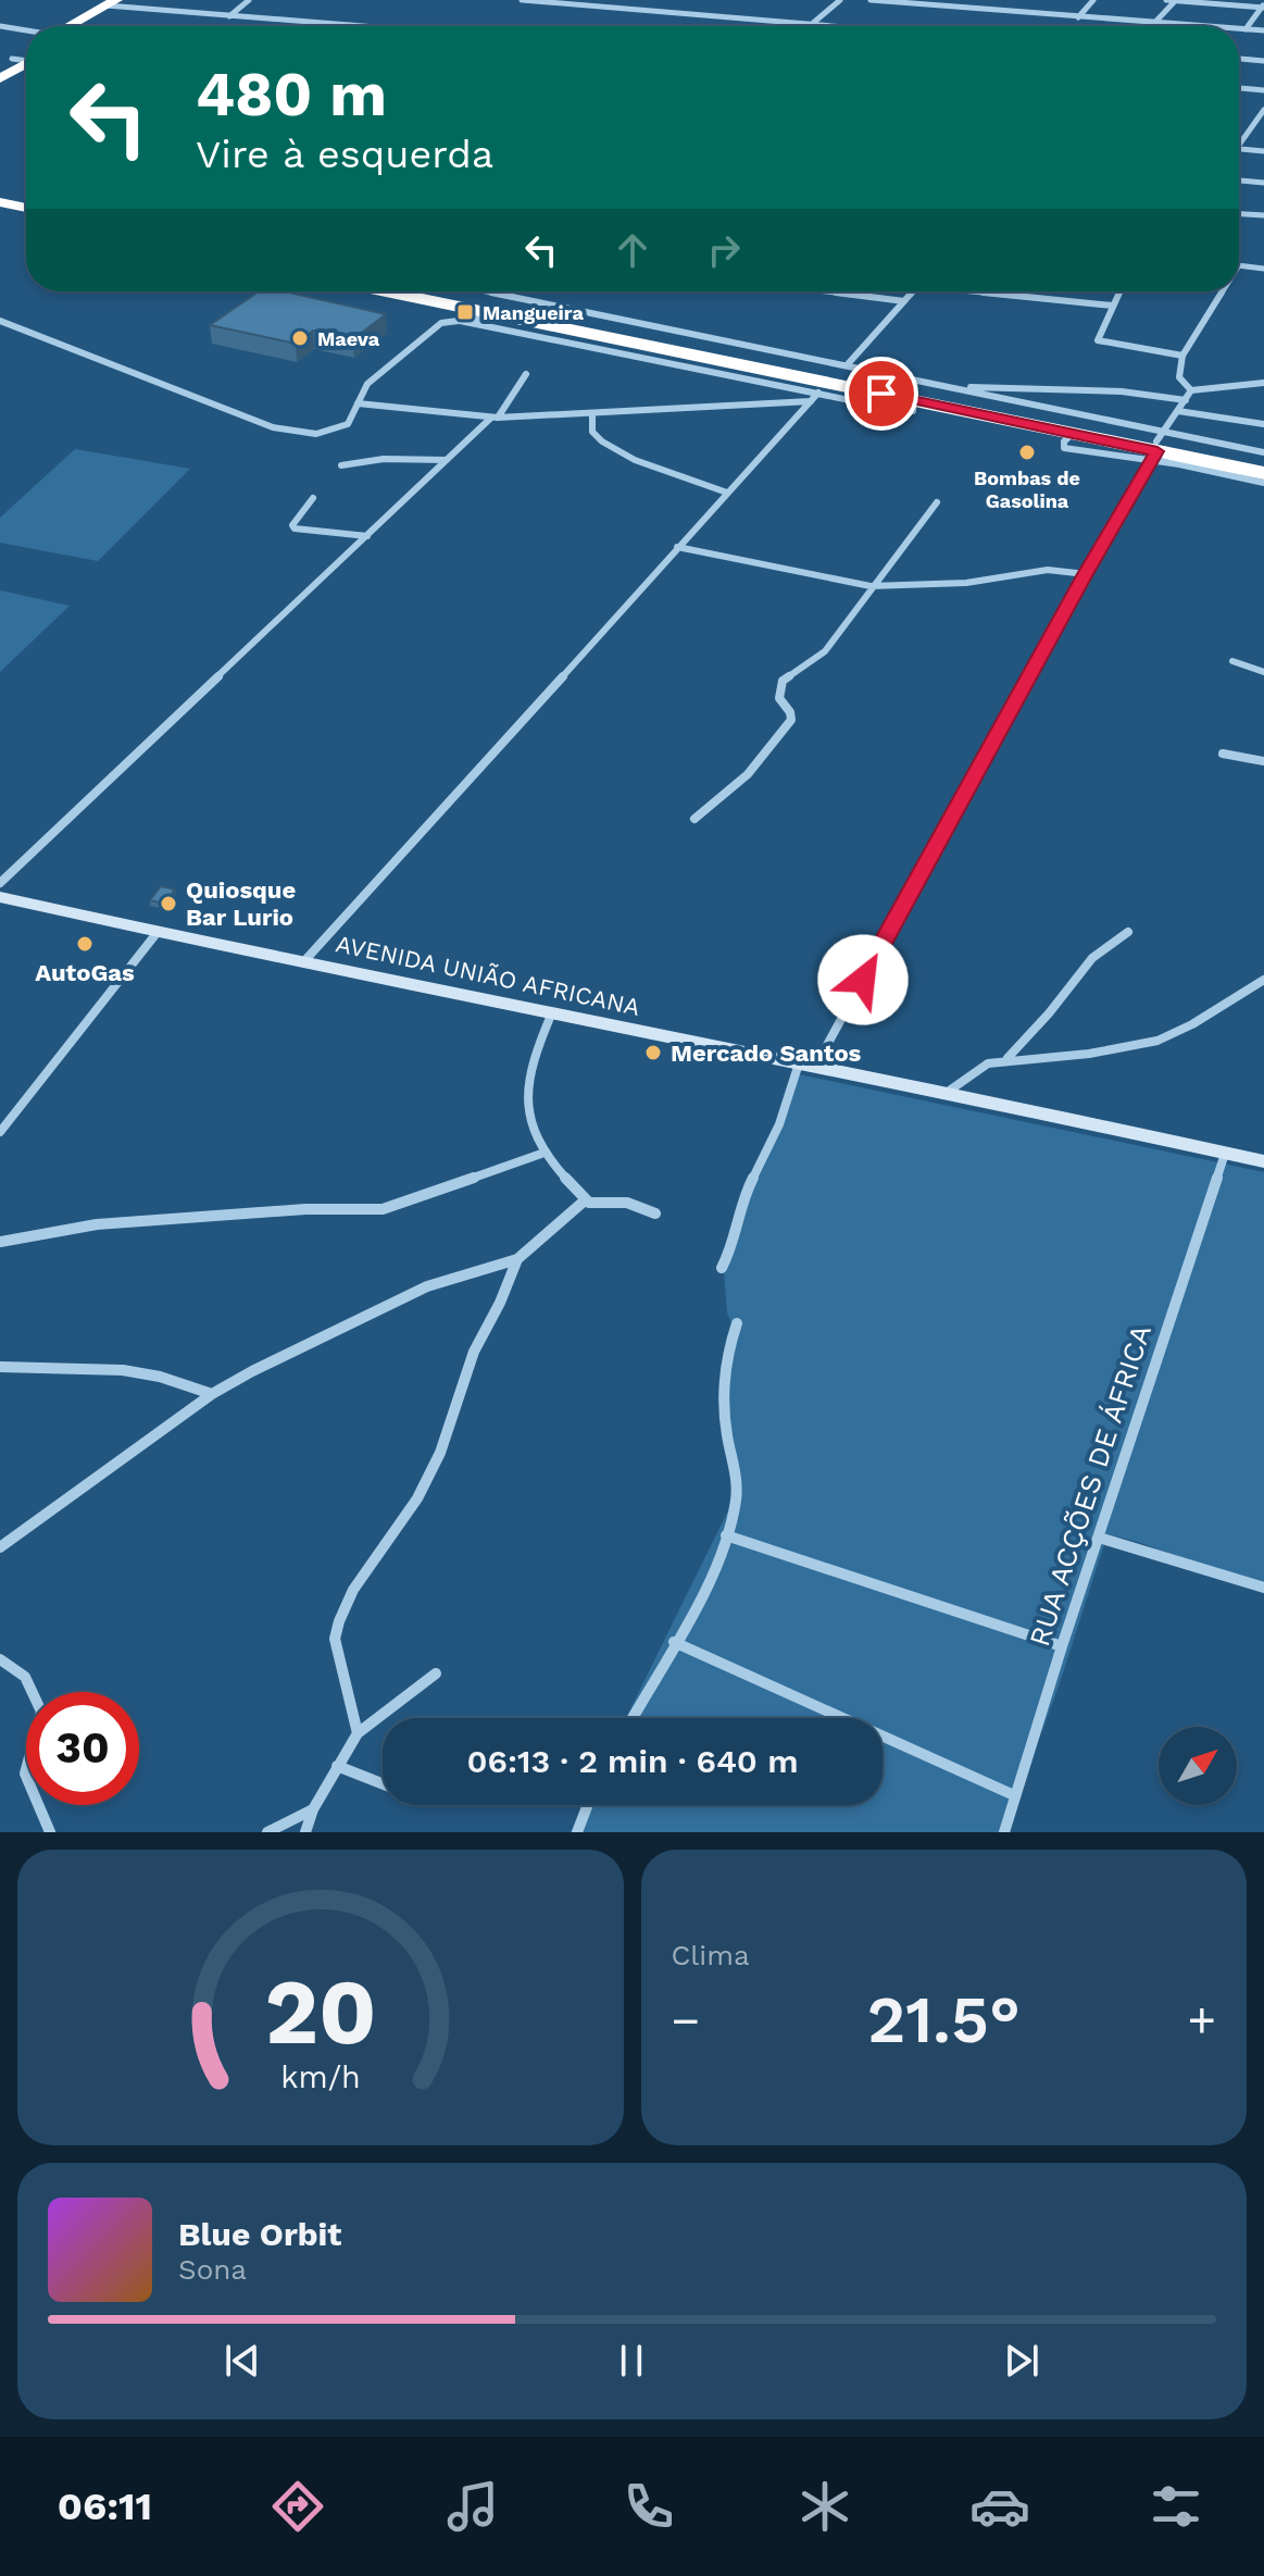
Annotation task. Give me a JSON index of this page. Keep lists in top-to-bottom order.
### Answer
{
  "streets": {
    "main road": ["AVENIDA UNIÃO AFRICANA"],
    "street": ["RUA ACÇÕES DE ÁFRICA"]
  },
  "crossings": [
    ["AVENIDA UNIÃO AFRICANA", "RUA ACÇÕES DE ÁFRICA"]
  ],
  "places": {
    "transit": ["Mangueira"],
    "other": [
      "Maeva",
      "Bombas de Gasolina",
      "Quiosque Bar Lurio",
      "AutoGas",
      "Mercado Santos"
    ]
  },
  "north": "top right",
  "page": {
    "turn": ["480 m", "Vire à esquerda"],
    "limit": "30",
    "trip": "06:13 · 2 min · 640 m",
    "tile": "Clima",
    "heat": ["−", "21.5°", "+"],
    "song": ["Blue Orbit", "Sona"],
    "tabs": "06:11",
    "gauge": ["20", "km/h"]
  }
}
